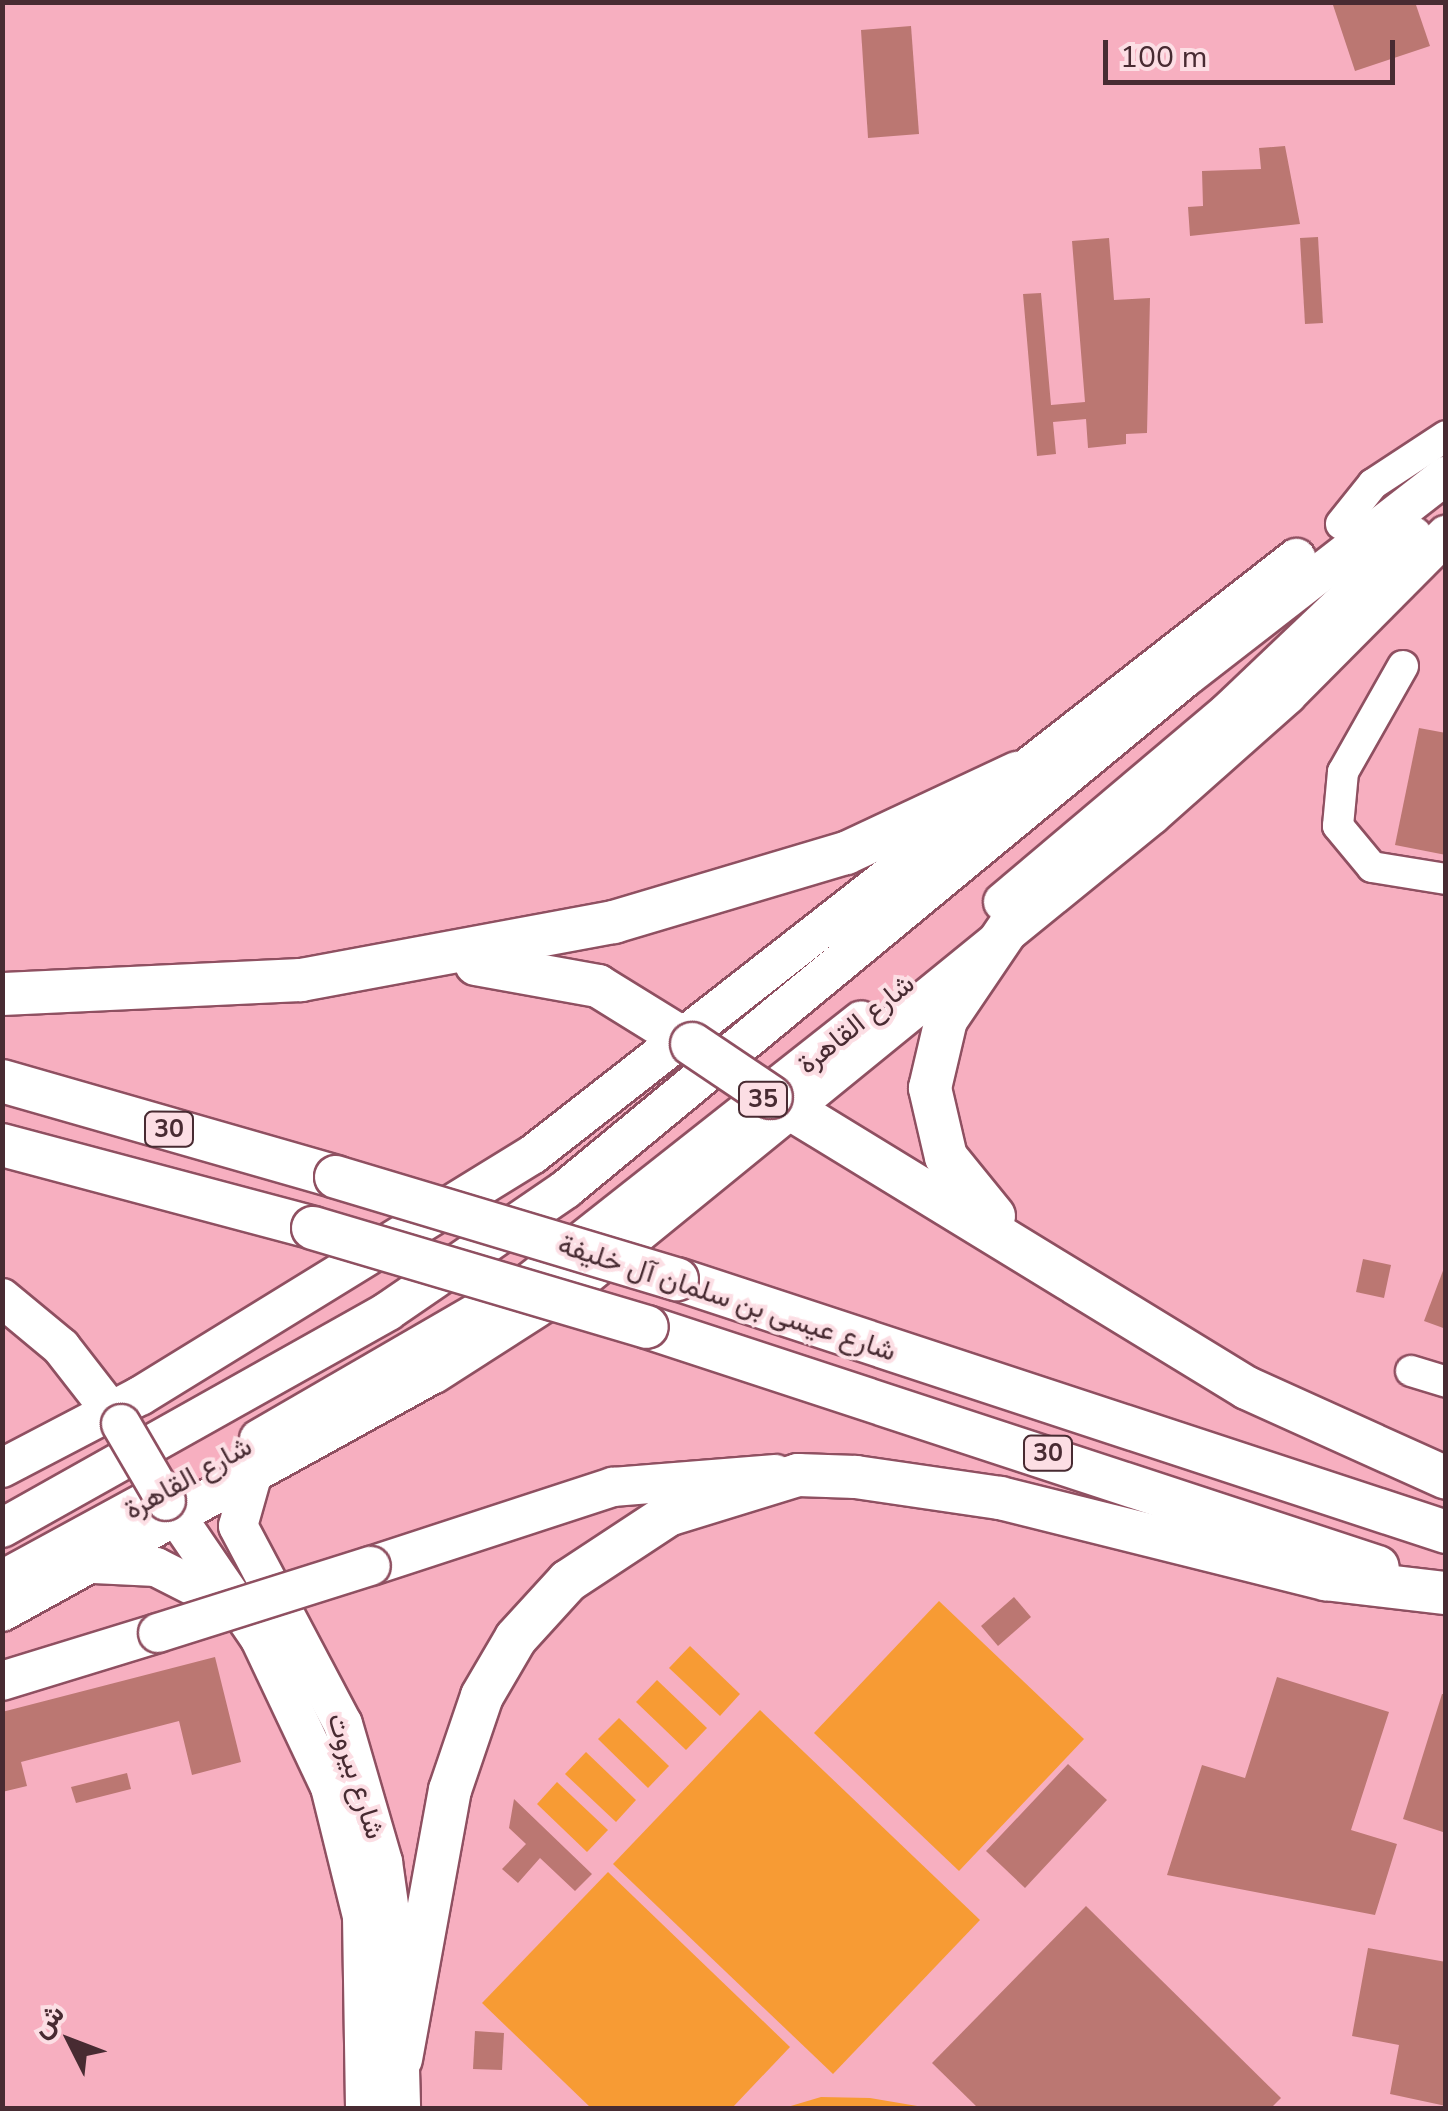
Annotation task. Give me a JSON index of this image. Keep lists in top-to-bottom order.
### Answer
{
  "streets": {
    "highway": ["30", "شارع عيسى بن سلمان آل خليفة"],
    "main road": ["شارع القاهرة", "35", "شارع بيروت"]
  },
  "crossings": [
    ["شارع القاهرة", "شارع بيروت"]
  ],
  "scale_bar": "100 m",
  "north": "top left"
}
